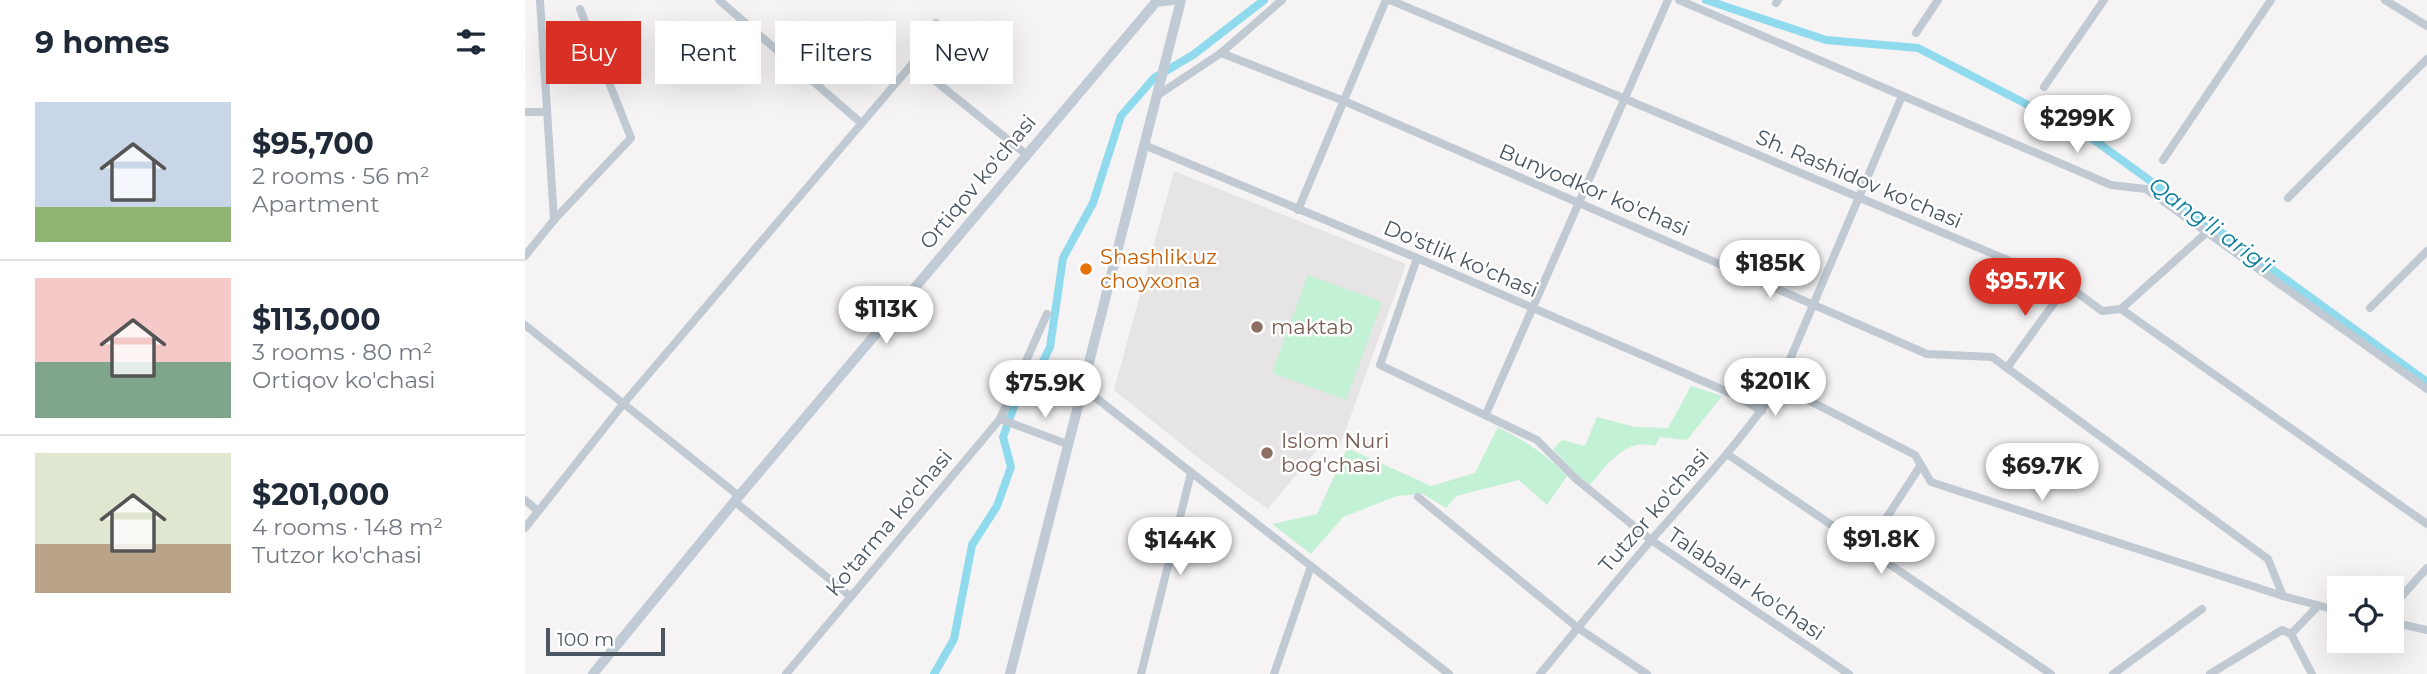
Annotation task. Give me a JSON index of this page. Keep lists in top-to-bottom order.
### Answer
{
  "streets": {
    "street": [
      "Sh. Rashidov ko'chasi",
      "Ortiqov ko'chasi",
      "Bunyodkor ko'chasi",
      "Do'stlik ko'chasi",
      "Tutzor ko'chasi",
      "Ko'tarma ko'chasi",
      "Talabalar ko'chasi"
    ]
  },
  "crossings": [
    ["Sh. Rashidov ko'chasi", "Tutzor ko'chasi"],
    ["Bunyodkor ko'chasi", "Tutzor ko'chasi"],
    ["Do'stlik ko'chasi", "Tutzor ko'chasi"],
    ["Do'stlik ko'chasi", "Talabalar ko'chasi"],
    ["Tutzor ko'chasi", "Talabalar ko'chasi"]
  ],
  "water": ["Qang'li arig'i"],
  "places": ["Shashlik.uz choyxona", "maktab", "Islom Nuri bog'chasi"],
  "scale_bar": "100 m",
  "page": {
    "heading": "9 homes",
    "chip": [
      "Buy",
      "Rent",
      "Filters",
      "New"
    ],
    "list": [
      {
        "name": "$95,700",
        "note": "2 rooms · 56 m² · Apartment"
      },
      {
        "name": "$113,000",
        "note": "3 rooms · 80 m² · Ortiqov ko'chasi"
      },
      {
        "name": "$201,000",
        "note": "4 rooms · 148 m² · Tutzor ko'chasi"
      }
    ],
    "price": [
      "$299K",
      "$185K",
      "$95.7K",
      "$113K",
      "$201K",
      "$75.9K",
      "$69.7K",
      "$91.8K",
      "$144K"
    ],
    "scale": "100 m"
  }
}
